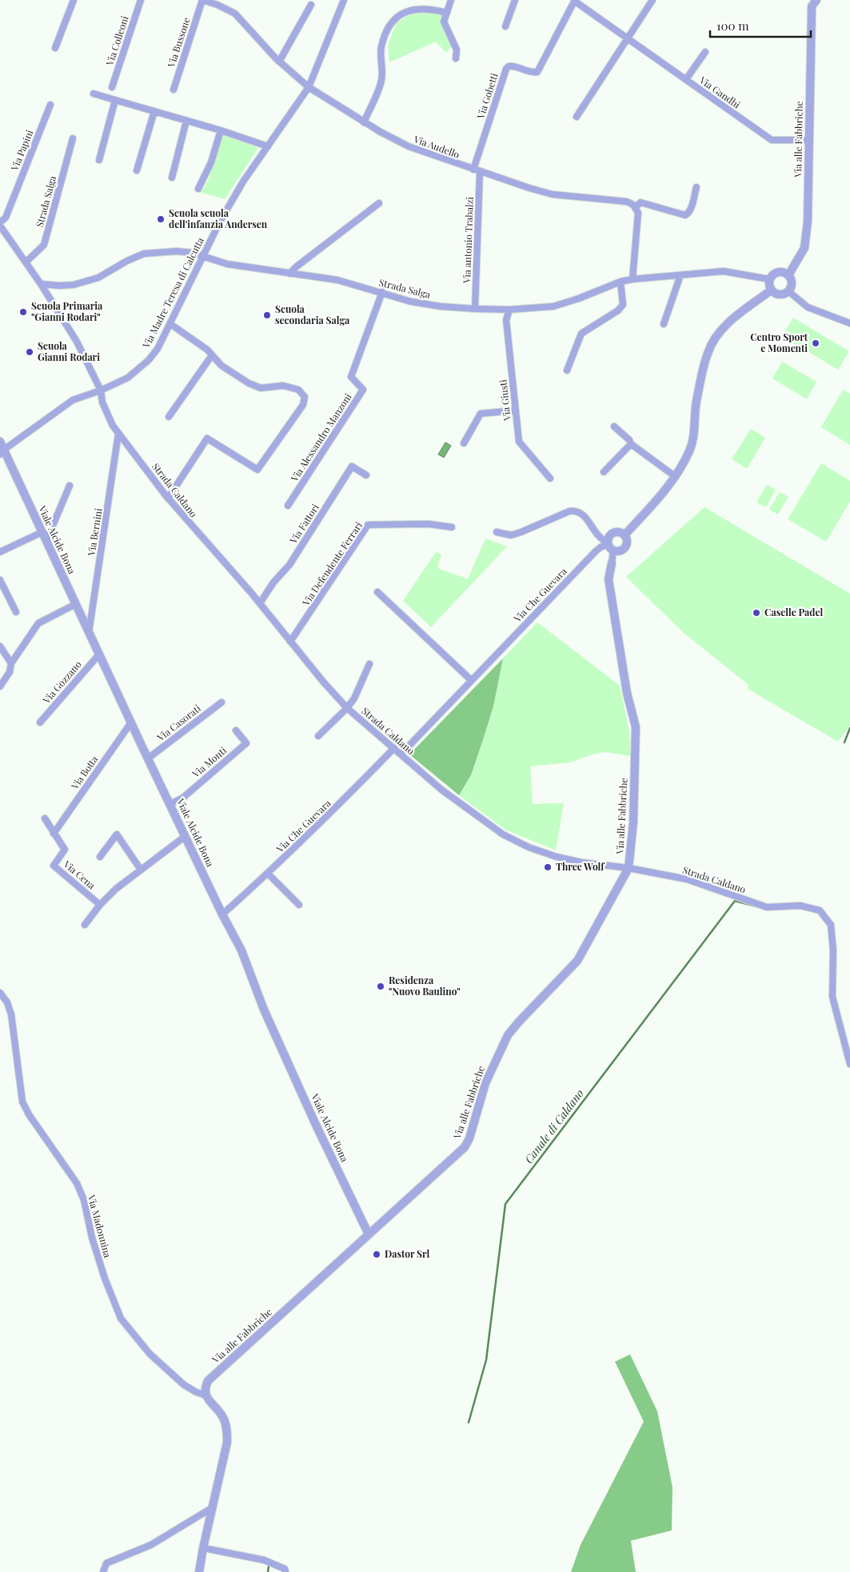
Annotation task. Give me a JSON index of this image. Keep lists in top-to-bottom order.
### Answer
{
  "streets": {
    "street": [
      "Via Colleoni",
      "Via Bussone",
      "Via Gandhi",
      "Via Gobetti",
      "Via alle Fabbriche",
      "Via Audello",
      "Via Papini",
      "Strada Salga",
      "Via antonio Trabalzi",
      "Via Madre Teresa di Calcutta",
      "Via Giusti",
      "Via Alessandro Manzoni",
      "Strada Caldano",
      "Via Fattori",
      "Via Bernini",
      "Viale Alcide Bona",
      "Via Defendente Ferrari",
      "Via Che Guevara",
      "Via Gozzano",
      "Via Casorati",
      "Via Monti",
      "Via Botta",
      "Via Cena",
      "Via Madonnina"
    ]
  },
  "crossings": [
    ["Via Bussone", "Via Audello"],
    ["Via Gandhi", "Via Gobetti"],
    ["Via Gandhi", "Via alle Fabbriche"],
    ["Via Gobetti", "Via Audello"],
    ["Via Gobetti", "Via antonio Trabalzi"],
    ["Via alle Fabbriche", "Strada Salga"],
    ["Via alle Fabbriche", "Strada Caldano"],
    ["Via alle Fabbriche", "Viale Alcide Bona"],
    ["Via alle Fabbriche", "Via Madonnina"],
    ["Via Audello", "Via antonio Trabalzi"],
    ["Via Audello", "Via Madre Teresa di Calcutta"],
    ["Via Papini", "Strada Caldano"],
    ["Strada Salga", "Via antonio Trabalzi"],
    ["Strada Salga", "Via Madre Teresa di Calcutta"],
    ["Strada Salga", "Via Giusti"],
    ["Strada Salga", "Via Alessandro Manzoni"],
    ["Strada Salga", "Strada Caldano"],
    ["Via Madre Teresa di Calcutta", "Strada Caldano"],
    ["Via Madre Teresa di Calcutta", "Viale Alcide Bona"],
    ["Strada Caldano", "Via Fattori"],
    ["Strada Caldano", "Via Bernini"],
    ["Strada Caldano", "Via Defendente Ferrari"],
    ["Strada Caldano", "Via Che Guevara"],
    ["Via Bernini", "Viale Alcide Bona"],
    ["Viale Alcide Bona", "Via Che Guevara"],
    ["Viale Alcide Bona", "Via Gozzano"],
    ["Viale Alcide Bona", "Via Casorati"],
    ["Viale Alcide Bona", "Via Monti"],
    ["Viale Alcide Bona", "Via Botta"],
    ["Via Botta", "Via Cena"]
  ],
  "water": ["Canale di Caldano"],
  "places": [
    "Scuola scuola dell'infanzia Andersen",
    "Scuola Primaria \"Gianni Rodari\"",
    "Scuola secondaria Salga",
    "Centro Sport e Momenti",
    "Scuola Gianni Rodari",
    "Caselle Padel",
    "Three Wolf",
    "Residenza \"Nuovo Baulino\"",
    "Dastor Srl"
  ],
  "scale_bar": "100 m"
}
